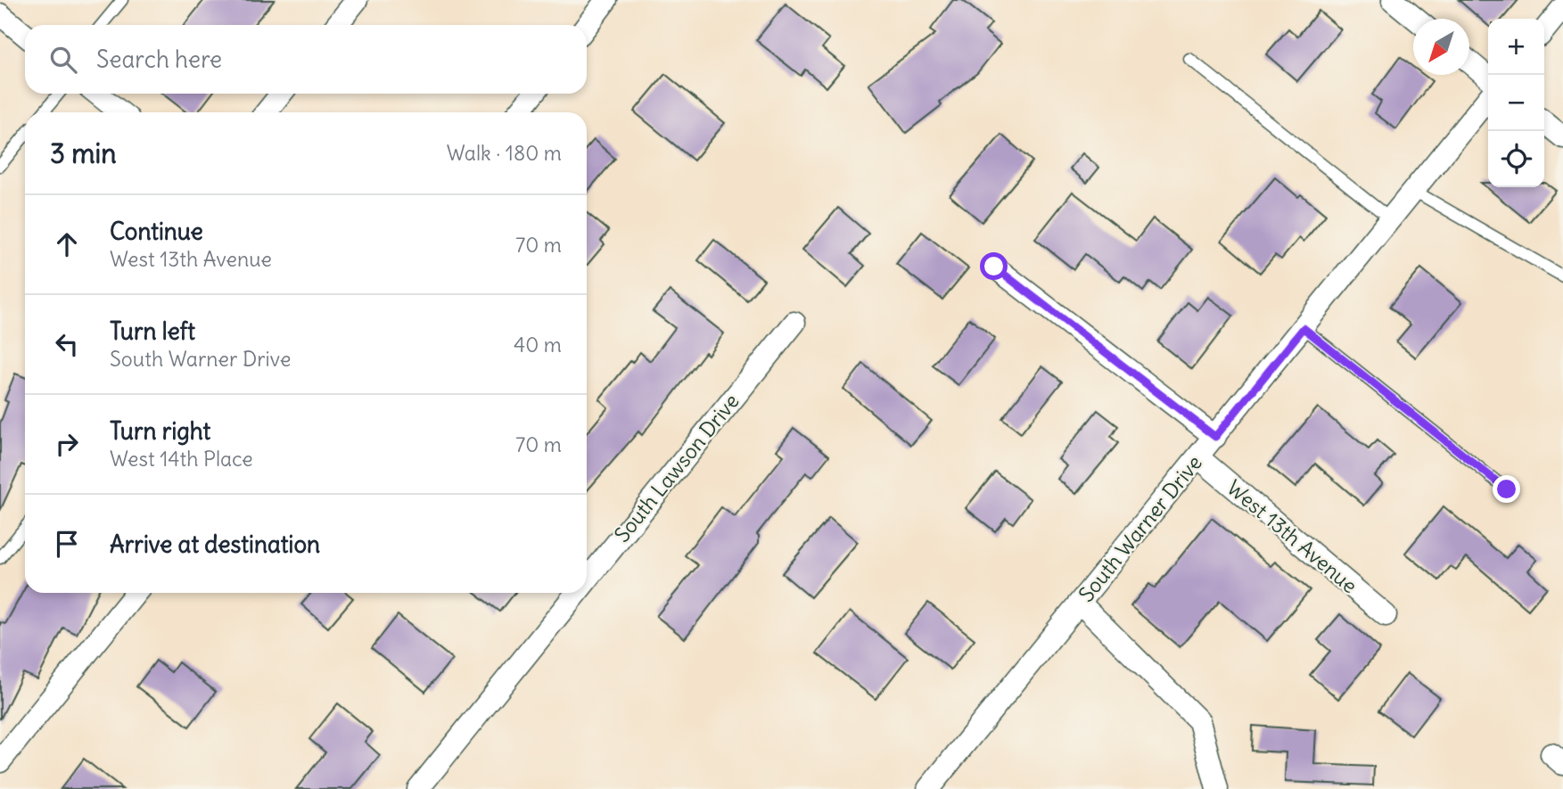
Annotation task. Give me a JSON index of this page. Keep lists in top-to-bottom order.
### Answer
{
  "streets": {
    "street": ["South Lawson Drive", "South Warner Drive", "West 13th Avenue"]
  },
  "crossings": [
    ["South Warner Drive", "West 13th Avenue"]
  ],
  "north": "bottom left",
  "page": {
    "map_buttons": ["+", "−"],
    "search": "Search here",
    "heading": ["3 min", "Walk · 180 m"],
    "list": [
      ["Continue", "West 13th Avenue", "70 m"],
      ["Turn left", "South Warner Drive", "40 m"],
      ["Turn right", "West 14th Place", "70 m"],
      "Arrive at destination"
    ]
  }
}
